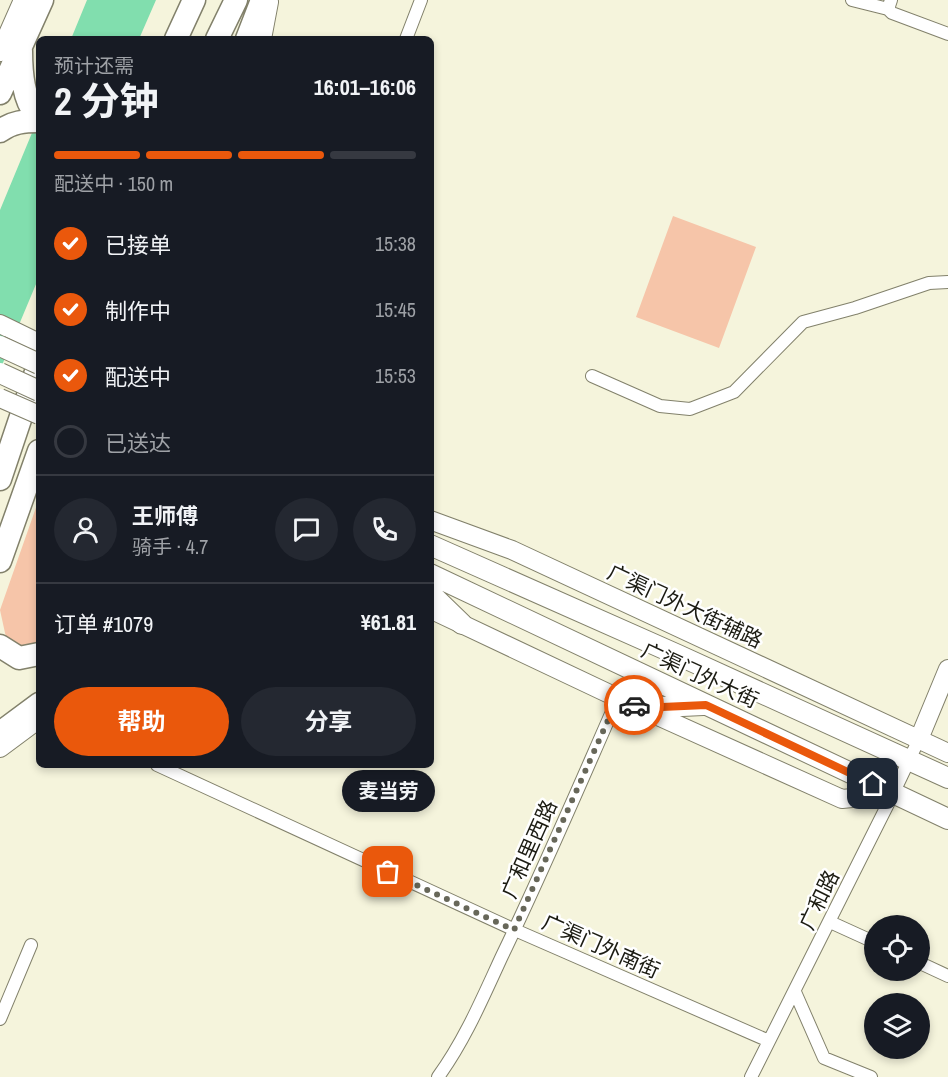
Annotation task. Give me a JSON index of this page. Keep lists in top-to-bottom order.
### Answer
{
  "streets": {
    "main road": ["广渠门外大街"],
    "street": [
      "广渠门外大街辅路",
      "广和里西路",
      "广和路",
      "广渠门外南街"
    ]
  },
  "crossings": [
    ["广渠门外大街辅路", "广和路"],
    ["广渠门外大街", "广和路"],
    ["广和里西路", "广渠门外南街"],
    ["广和路", "广渠门外南街"]
  ],
  "places": ["麦当劳"],
  "page": {
    "heading": ["2 分钟", "预计还需", "16:01–16:06"],
    "panel": [
      "王师傅",
      "骑手 · 4.7",
      "订单 #1079",
      "¥61.81"
    ],
    "bar": "配送中 · 150 m",
    "list": [
      ["已接单", "15:38"],
      ["制作中", "15:45"],
      ["配送中", "15:53"],
      "已送达"
    ],
    "buttons": ["帮助", "分享"],
    "bubble": "麦当劳"
  }
}
